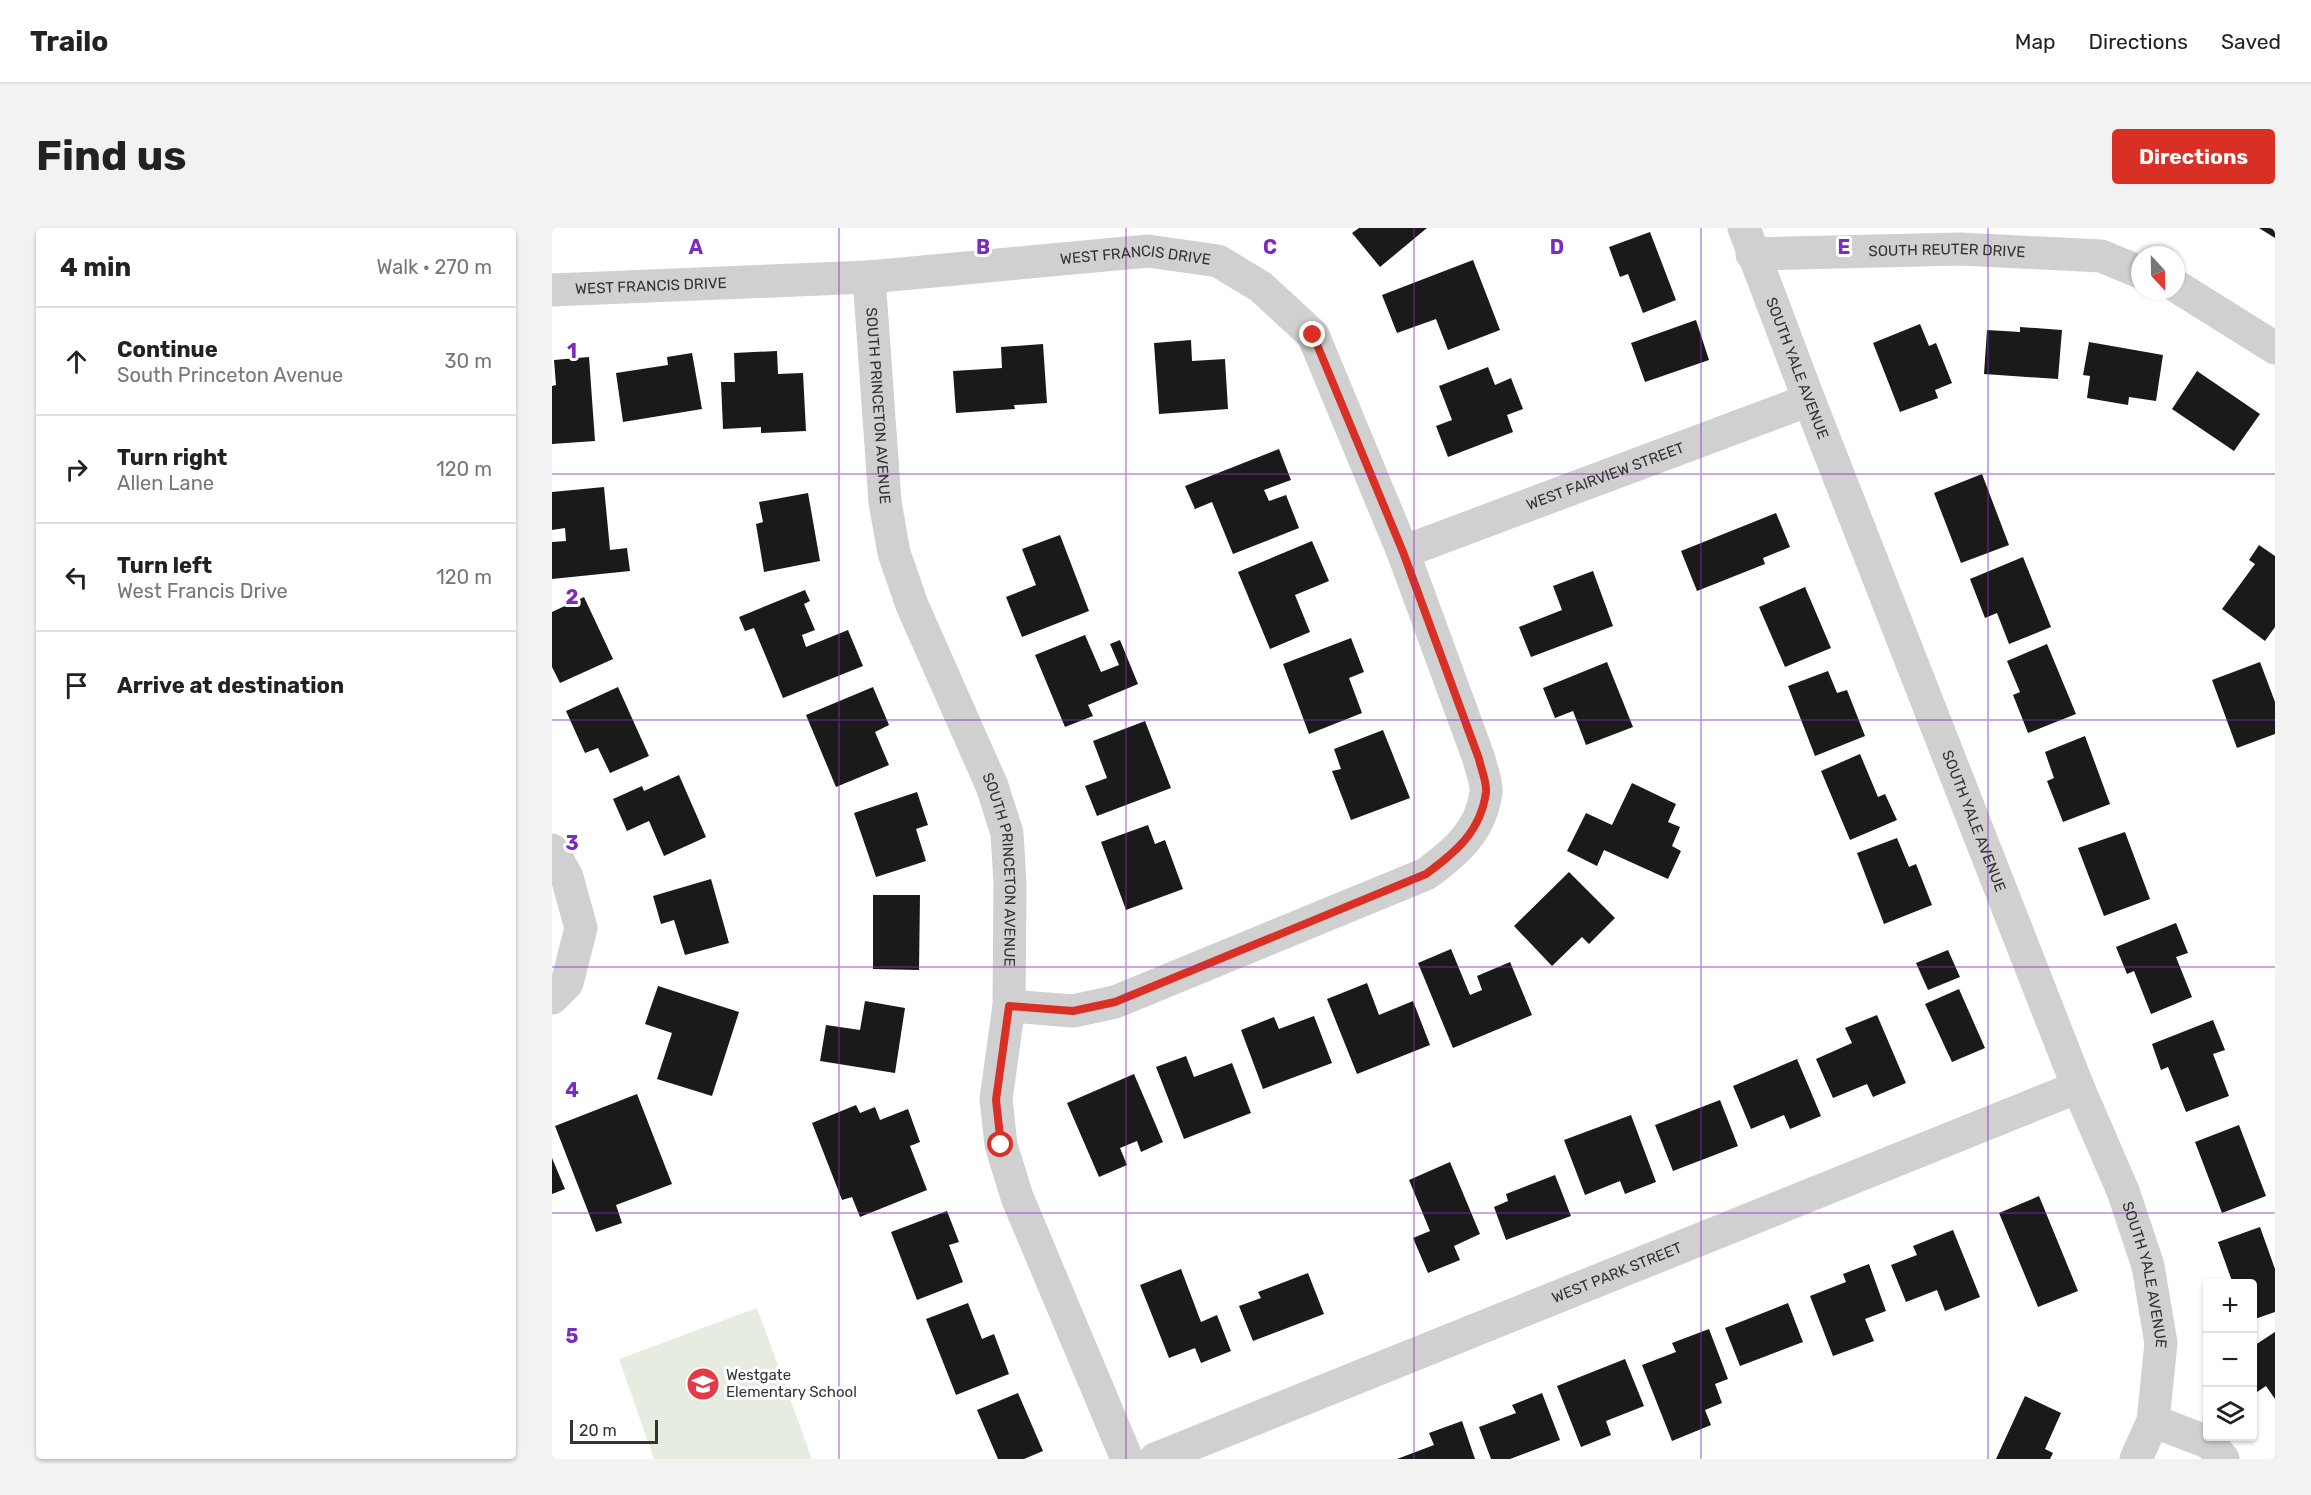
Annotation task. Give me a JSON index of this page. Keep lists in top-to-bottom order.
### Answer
{
  "streets": {
    "street": [
      "SOUTH REUTER DRIVE",
      "WEST FRANCIS DRIVE",
      "SOUTH YALE AVENUE",
      "SOUTH PRINCETON AVENUE",
      "WEST FAIRVIEW STREET",
      "WEST PARK STREET"
    ]
  },
  "crossings": [
    ["SOUTH REUTER DRIVE", "SOUTH YALE AVENUE"],
    ["WEST FRANCIS DRIVE", "SOUTH PRINCETON AVENUE"],
    ["WEST FRANCIS DRIVE", "WEST FAIRVIEW STREET"],
    ["SOUTH YALE AVENUE", "WEST FAIRVIEW STREET"],
    ["SOUTH YALE AVENUE", "WEST PARK STREET"]
  ],
  "places": {
    "school or university": ["Westgate Elementary School"]
  },
  "scale_bar": "20 m",
  "north": "bottom",
  "page": {
    "header": "Trailo",
    "nav": ["Map", "Directions", "Saved"],
    "buttons": "Directions",
    "title": "Find us",
    "heading": ["4 min", "Walk · 270 m"],
    "list": [
      ["Continue", "South Princeton Avenue", "30 m"],
      ["Turn right", "Allen Lane", "120 m"],
      ["Turn left", "West Francis Drive", "120 m"],
      "Arrive at destination"
    ],
    "map_buttons": ["+", "−"],
    "scale": "20 m"
  },
  "grid": {
    "columns": [
      "A",
      "B",
      "C",
      "D",
      "E"
    ],
    "rows": [
      "1",
      "2",
      "3",
      "4",
      "5"
    ]
  }
}
